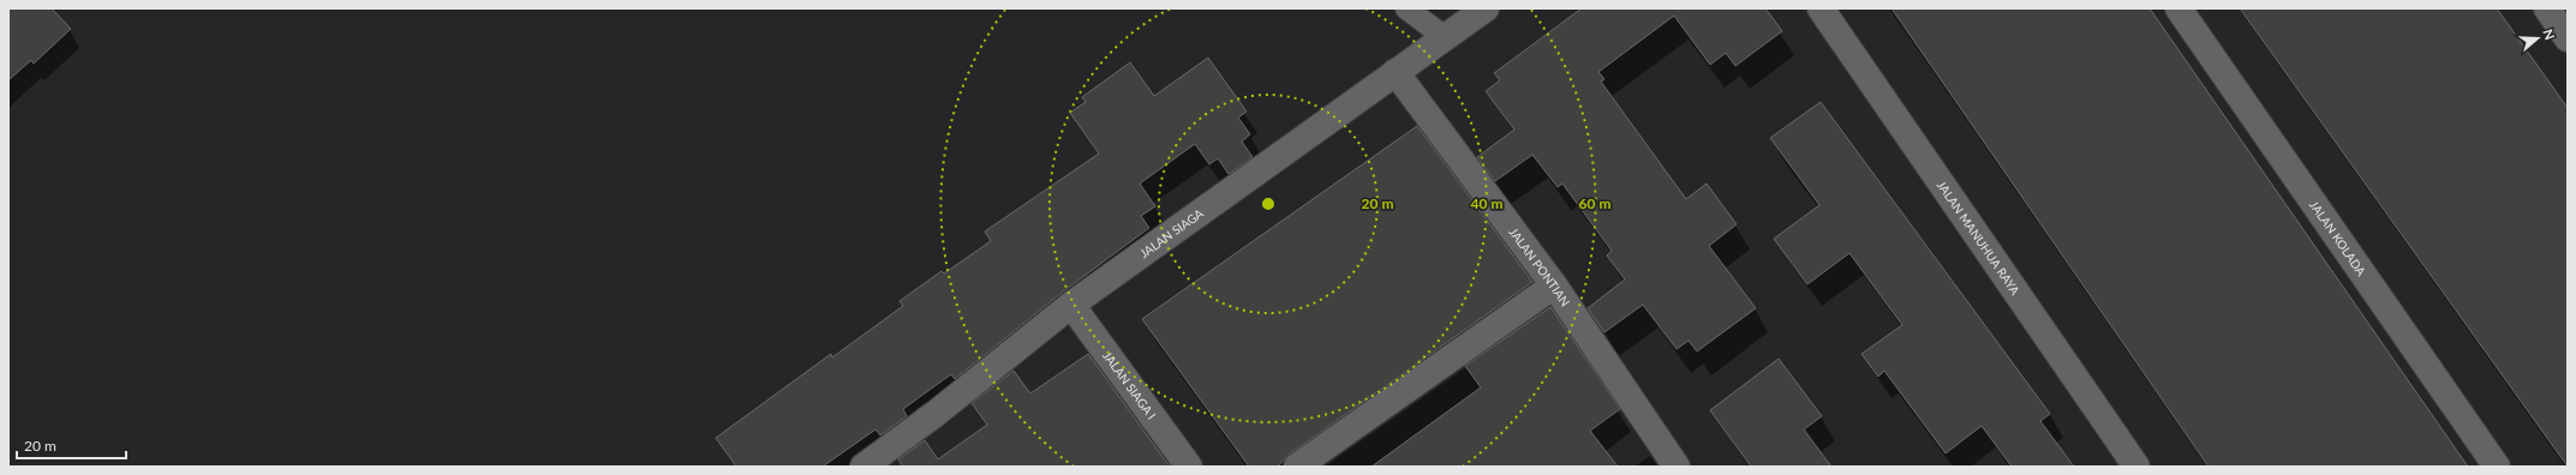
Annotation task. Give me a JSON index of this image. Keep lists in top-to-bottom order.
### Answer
{
  "streets": {
    "street": [
      "JALAN SIAGA",
      "JALAN MANUHUA RAYA",
      "JALAN KOLADA",
      "JALAN PONTIAN",
      "JALAN SIAGA I"
    ]
  },
  "crossings": [
    ["JALAN SIAGA", "JALAN PONTIAN"],
    ["JALAN SIAGA", "JALAN SIAGA I"]
  ],
  "scale_bar": "20 m",
  "north": "right",
  "rings": ["20 m", "40 m", "60 m"]
}
